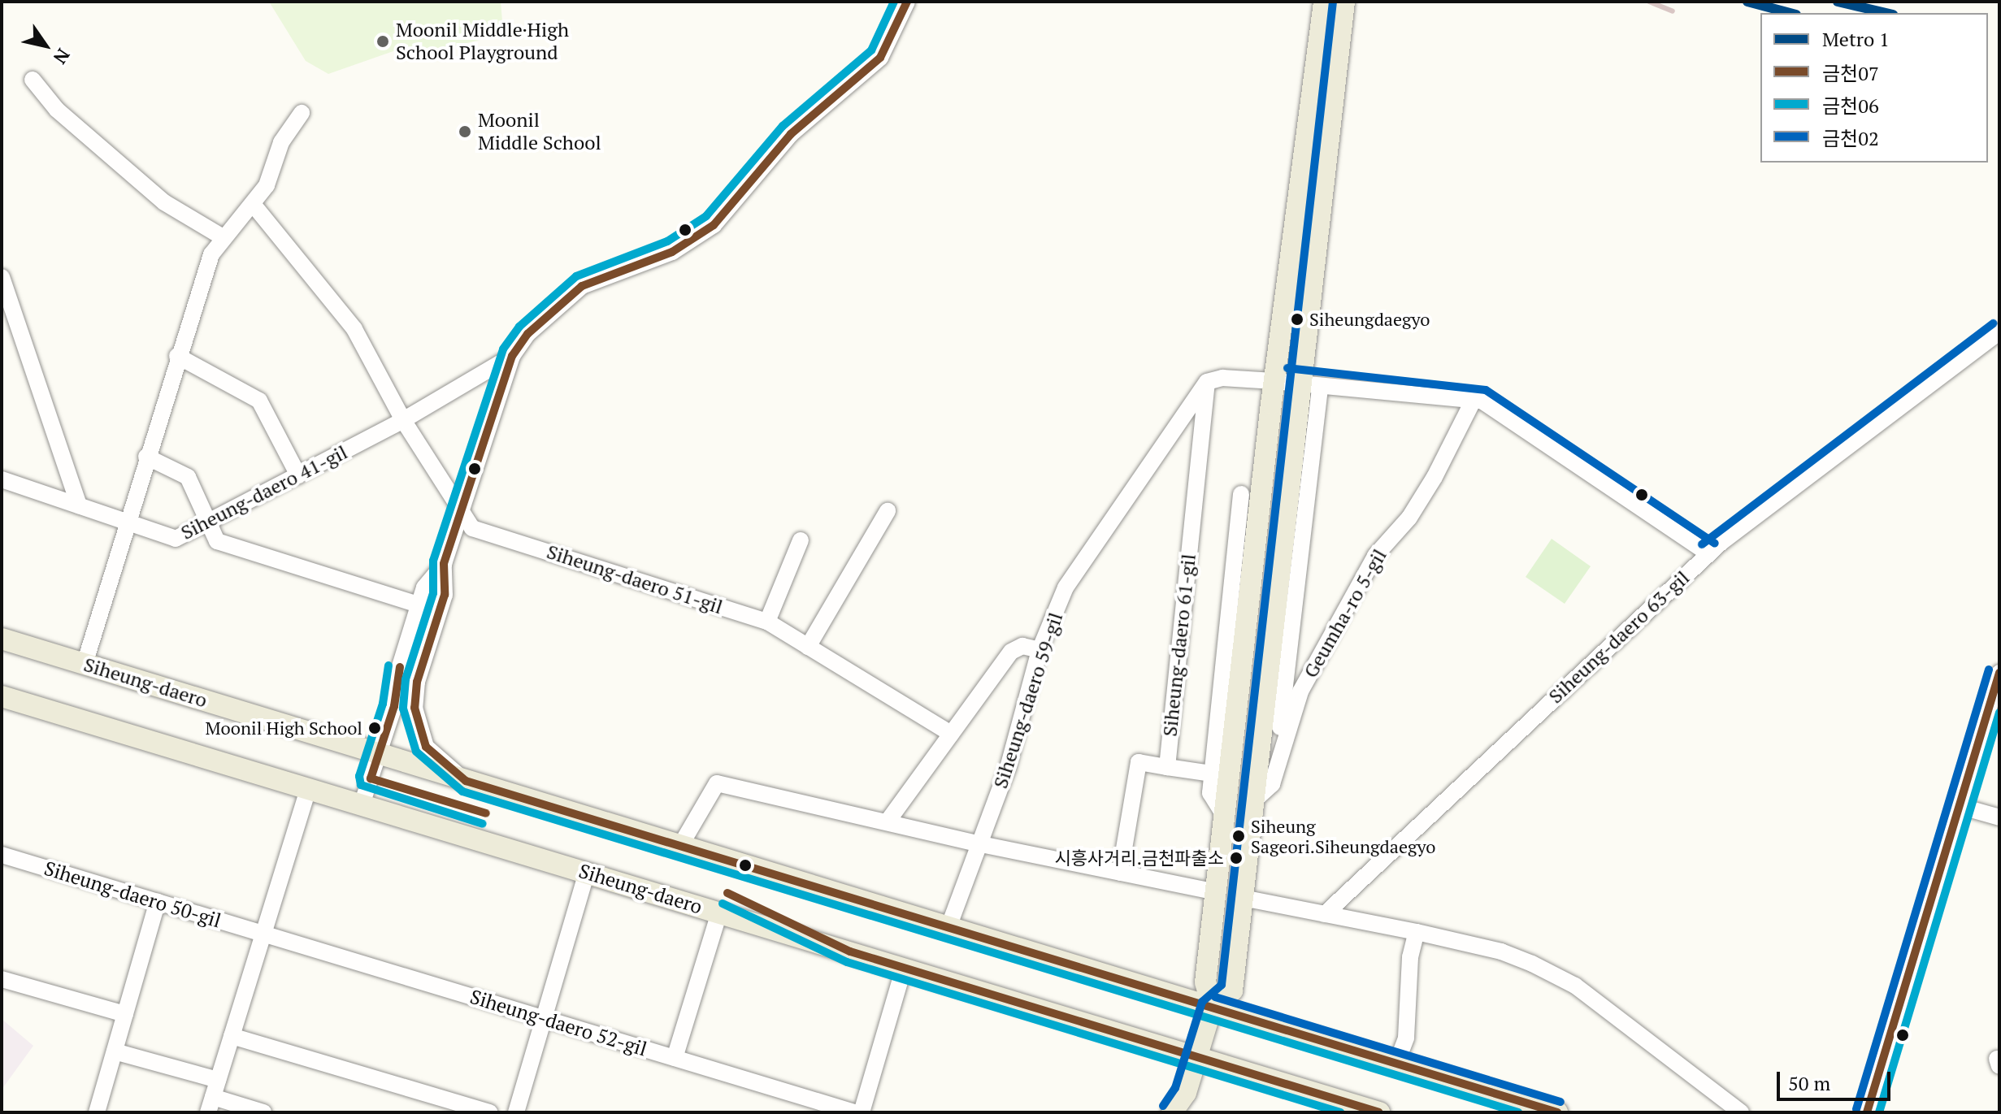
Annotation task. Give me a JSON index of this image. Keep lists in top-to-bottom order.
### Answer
{
  "streets": {
    "main road": ["Siheung-daero"],
    "street": [
      "Siheung-daero 41-gil",
      "Siheung-daero 51-gil",
      "Geumha-ro 5-gil",
      "Siheung-daero 63-gil",
      "Siheung-daero 61-gil",
      "Siheung-daero 59-gil",
      "Siheung-daero 50-gil",
      "Siheung-daero 52-gil"
    ]
  },
  "crossings": [
    ["Siheung-daero 41-gil", "Siheung-daero 51-gil"],
    ["Siheung-daero 61-gil", "Siheung-daero 59-gil"],
    ["Siheung-daero", "Siheung-daero 59-gil"],
    ["Siheung-daero", "Siheung-daero 52-gil"],
    ["Siheung-daero 50-gil", "Siheung-daero 52-gil"]
  ],
  "places": [
    "Moonil Middle·High School Playground",
    "Moonil Middle School",
    "Siheungdaegyo",
    "Moonil High School",
    "Siheung Sageori.Siheungdaegyo",
    "시흥사거리.금천파출소"
  ],
  "lines": [
    "metro line 1",
    "transit line 금천07",
    "transit line 금천06",
    "transit line 금천02"
  ],
  "legend": [
    "Metro 1",
    "금천07",
    "금천06",
    "금천02"
  ],
  "scale_bar": "50 m",
  "north": "bottom right"
}
